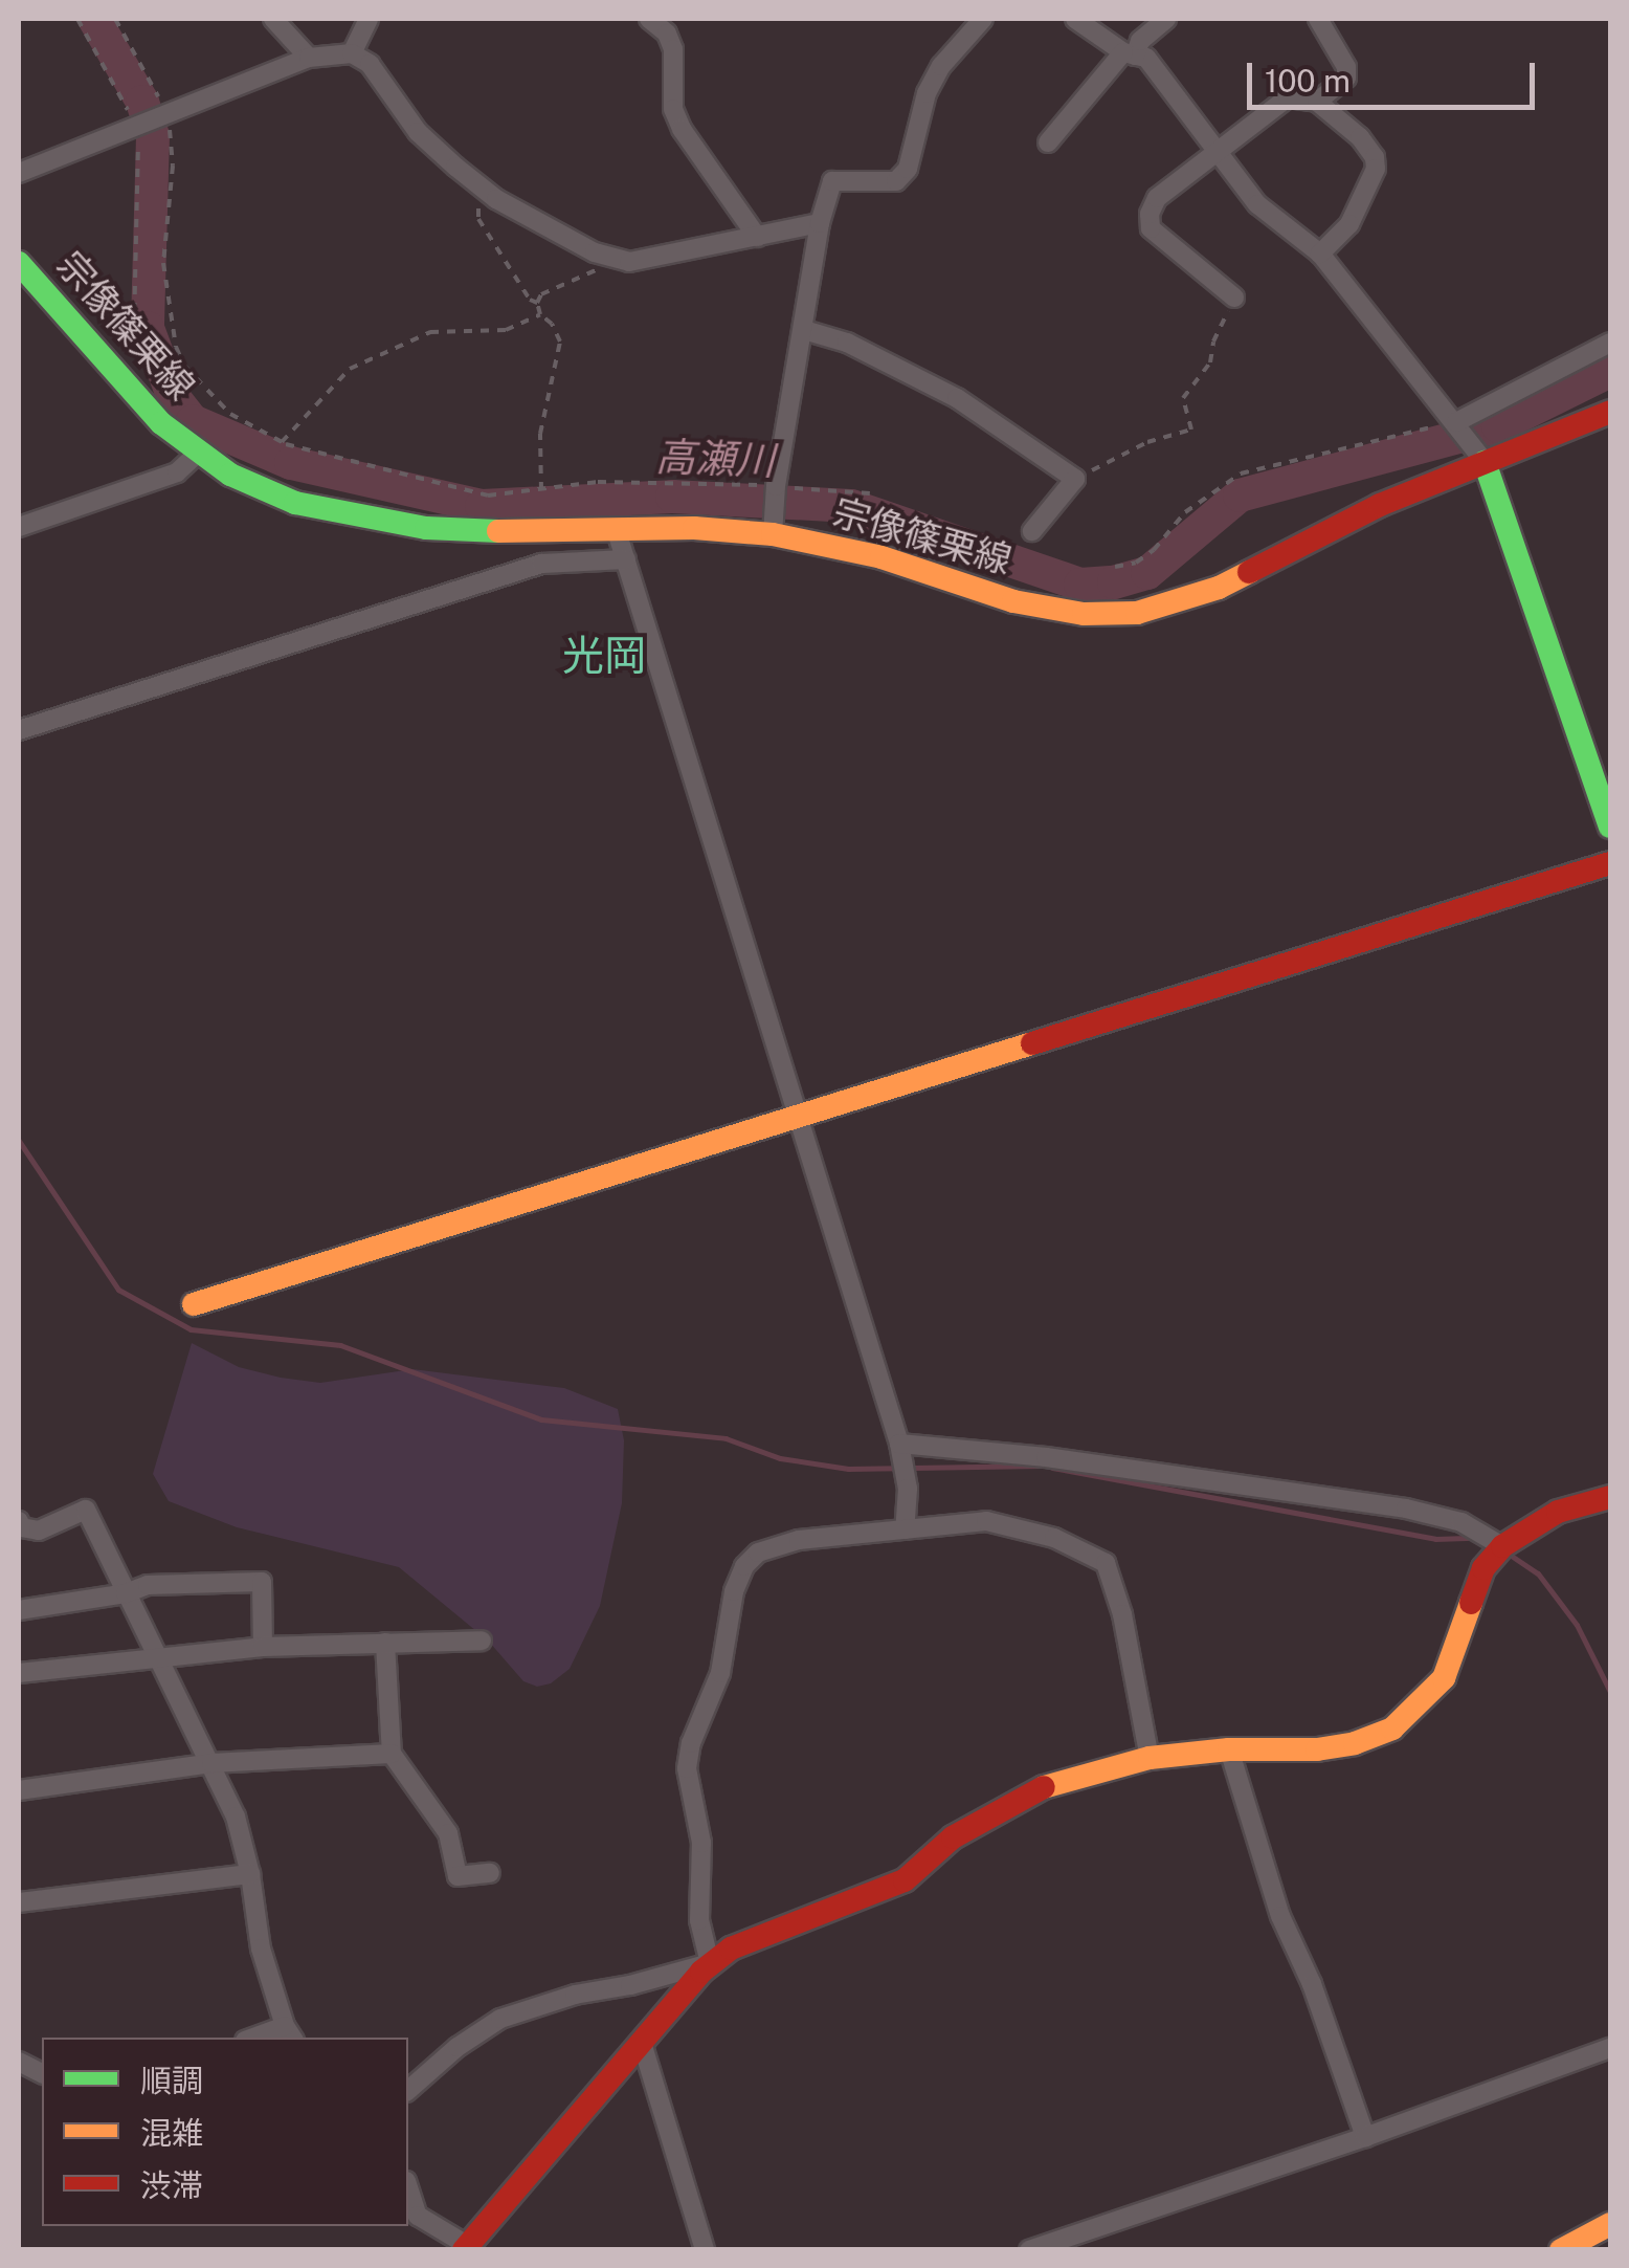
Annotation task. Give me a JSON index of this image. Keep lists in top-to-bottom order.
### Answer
{
  "streets": {
    "street": ["宗像篠栗線"]
  },
  "districts": ["光岡"],
  "water": ["高瀬川"],
  "legend": ["順調", "混雑", "渋滞"],
  "scale_bar": "100 m"
}
